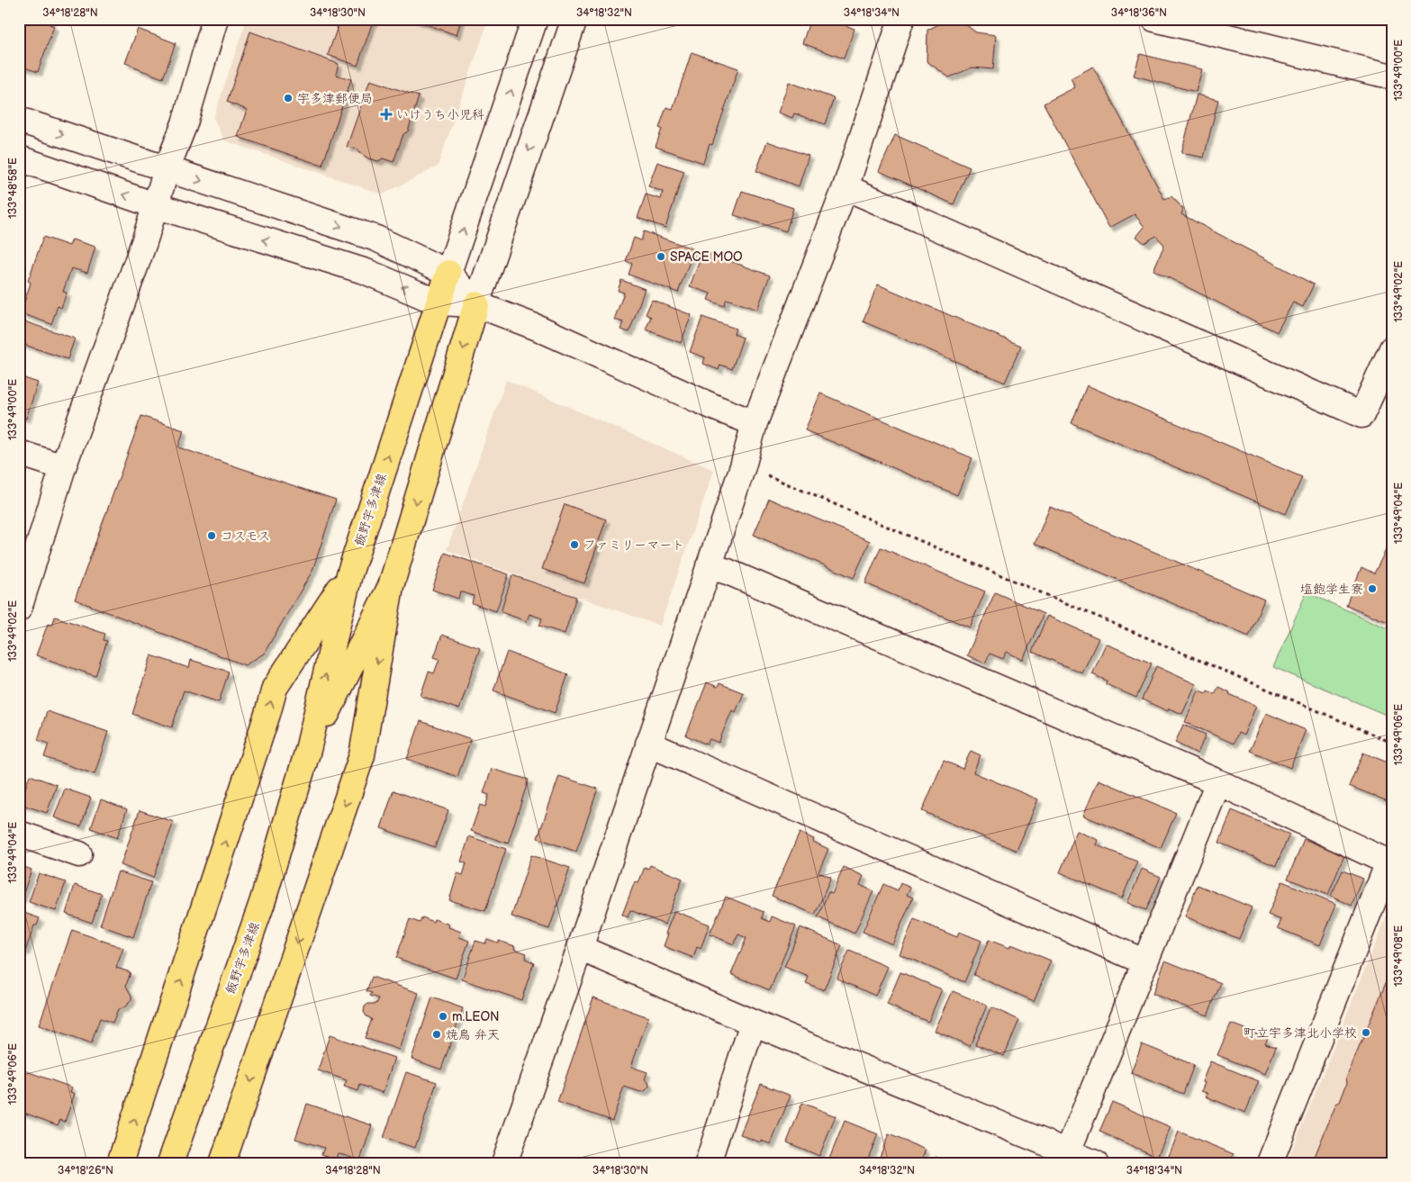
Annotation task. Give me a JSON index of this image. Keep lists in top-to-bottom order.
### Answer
{
  "streets": {
    "main road": ["飯野宇多津線"]
  },
  "places": {
    "other": [
      "宇多津郵便局",
      "SPACE MOO",
      "コスモス",
      "ファミリーマート",
      "塩飽学生寮",
      "m.LEON",
      "町立宇多津北小学校",
      "焼鳥 弁天"
    ],
    "health": ["いけうち小児科"]
  },
  "coordinates": [
    "34°18'28\"N",
    "34°18'30\"N",
    "34°18'32\"N",
    "34°18'34\"N",
    "34°18'36\"N",
    "133°49'00\"E",
    "133°48'58\"E",
    "133°49'02\"E",
    "133°49'04\"E",
    "133°49'06\"E",
    "133°49'08\"E",
    "34°18'26\"N"
  ]
}
